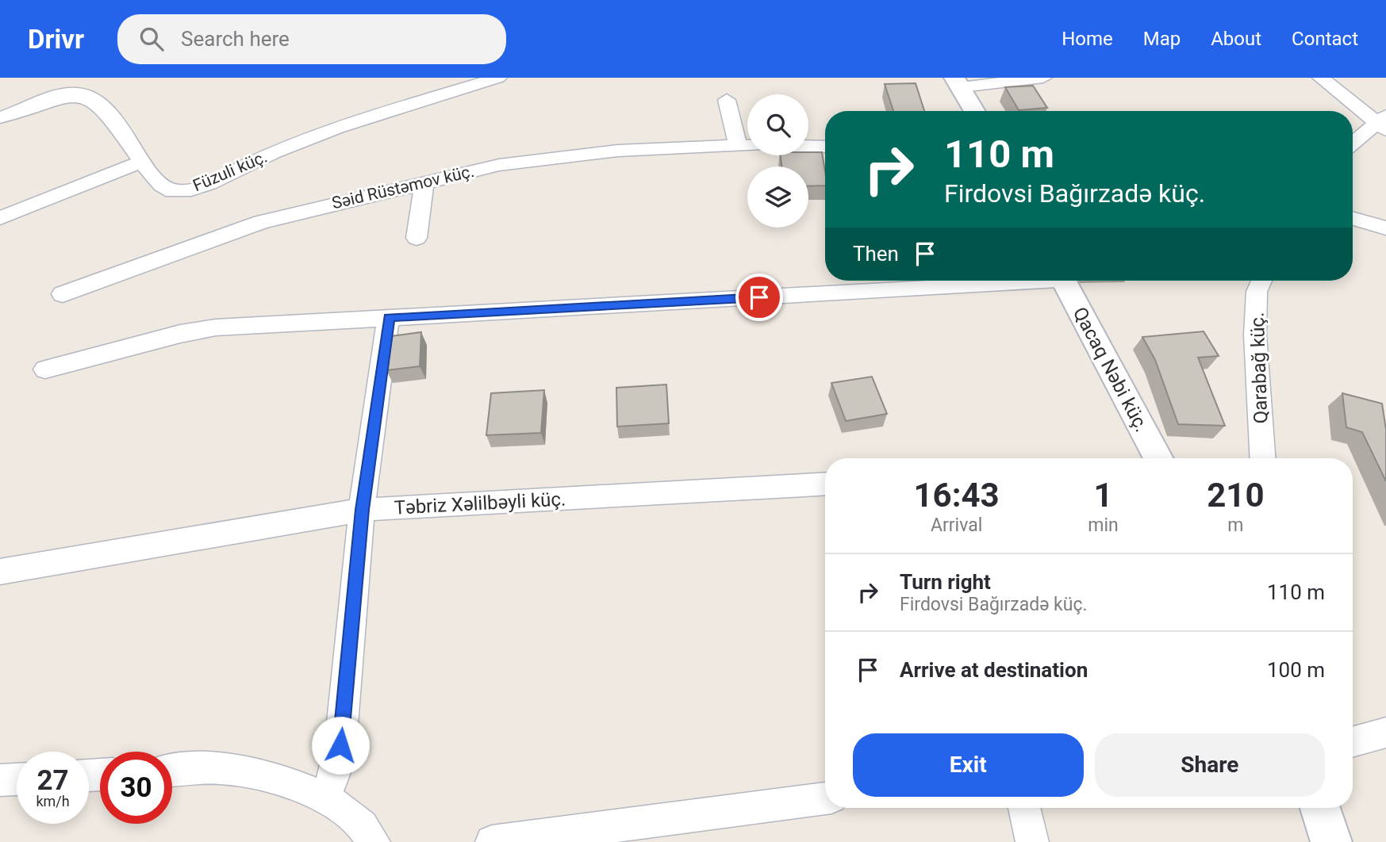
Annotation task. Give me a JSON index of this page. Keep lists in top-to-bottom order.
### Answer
{
  "streets": {
    "street": [
      "Füzuli küç.",
      "Səid Rüstəmov küç.",
      "Qarabağ küç.",
      "Qacaq Nəbi küç.",
      "Təbriz Xəlilbəyli küç."
    ]
  },
  "page": {
    "header": "Drivr",
    "search": "Search here",
    "nav": [
      "Home",
      "Map",
      "About",
      "Contact"
    ],
    "turn": ["110 m", "Firdovsi Bağırzadə küç."],
    "then": "Then",
    "eta": [
      "16:43",
      "Arrival",
      "1",
      "min",
      "210",
      "m"
    ],
    "list": [
      {
        "name": "Turn right",
        "note": "Firdovsi Bağırzadə küç.",
        "value": "110 m"
      },
      {
        "name": "Arrive at destination",
        "value": "100 m"
      }
    ],
    "buttons": ["Exit", "Share"],
    "speed": "27 km/h",
    "limit": "30"
  }
}
